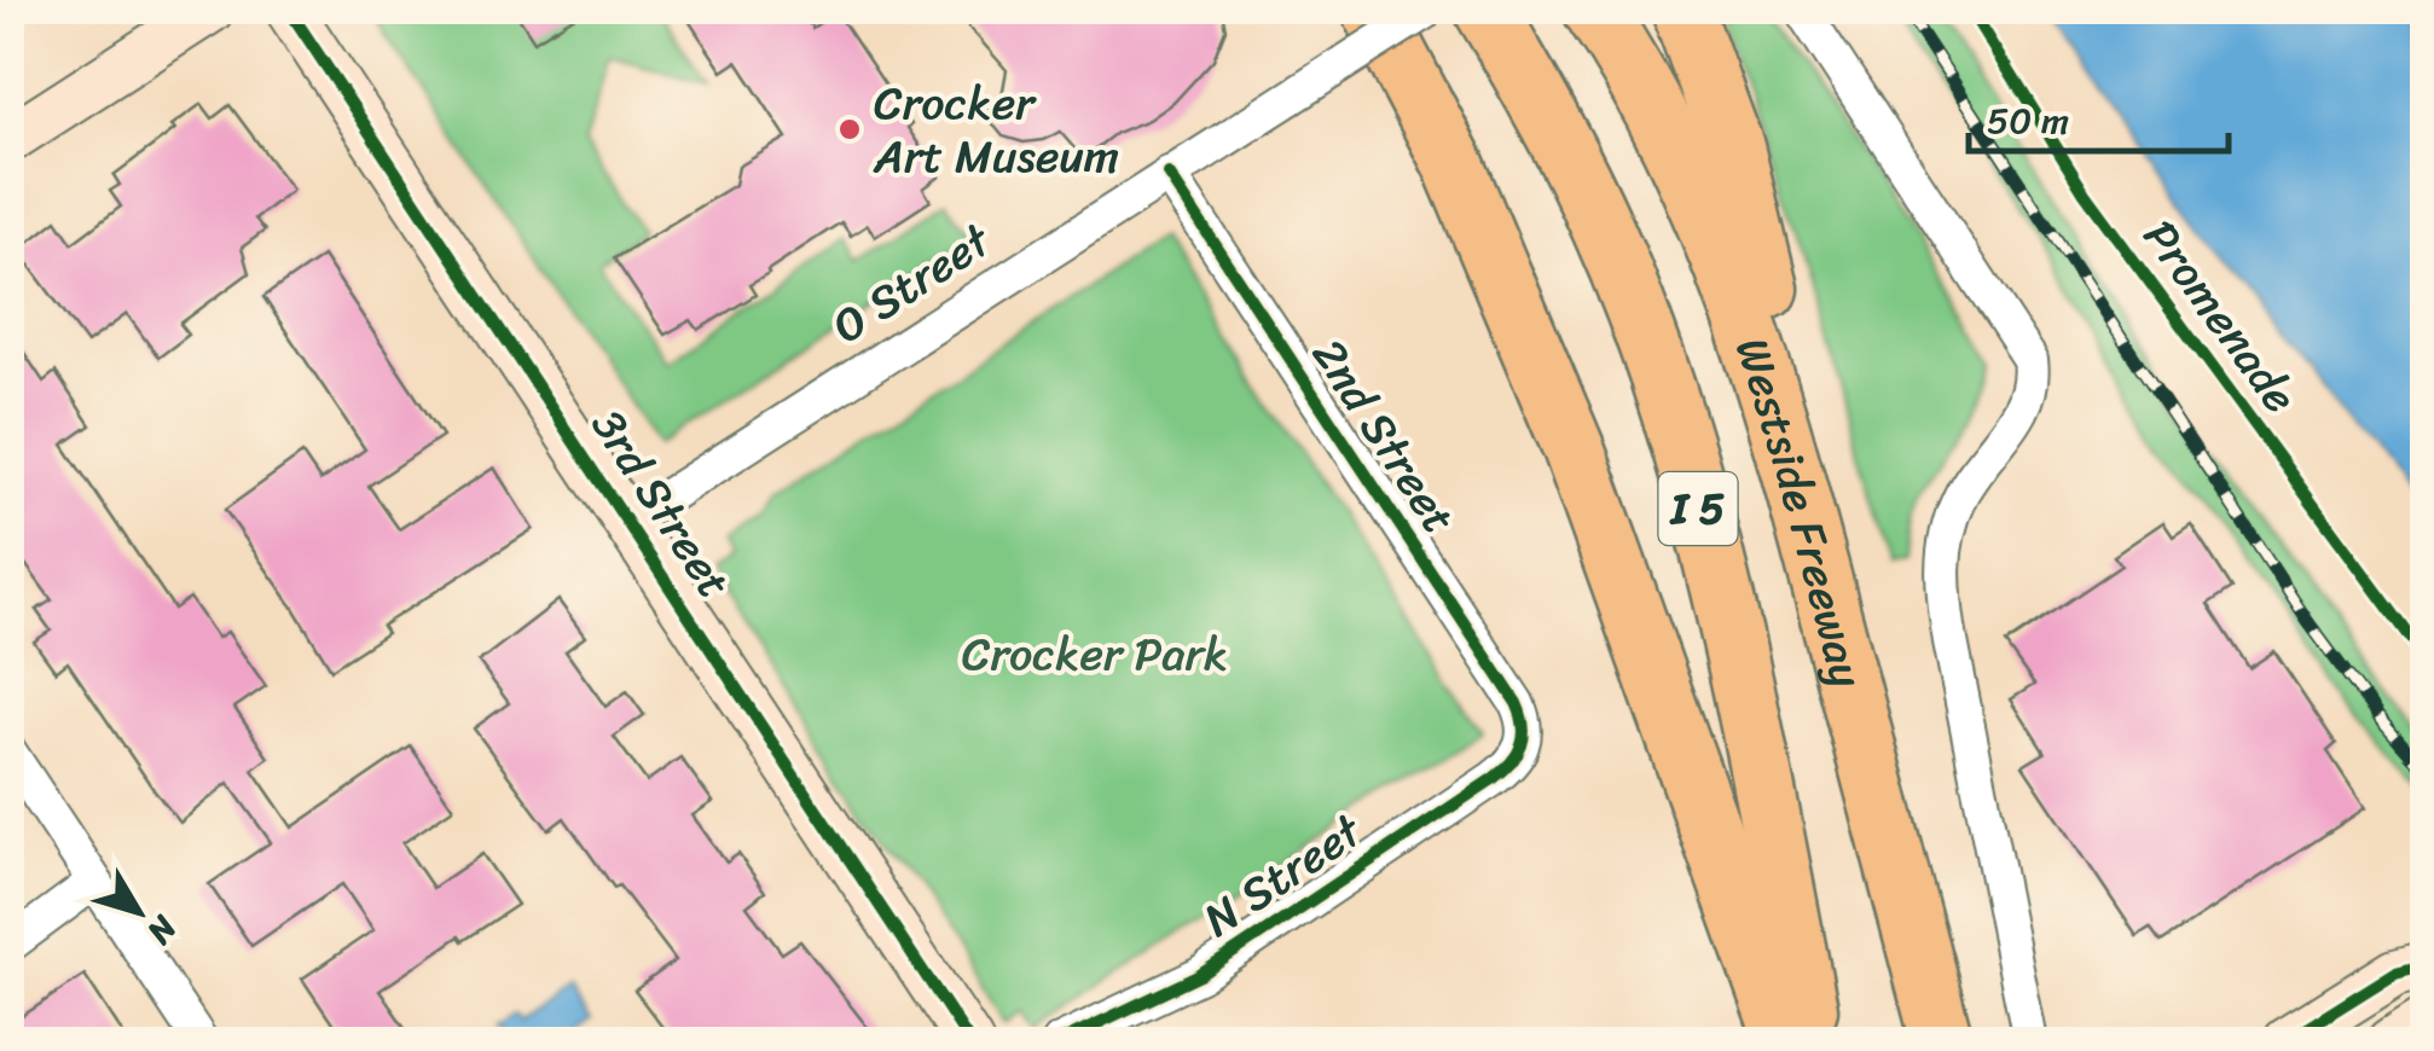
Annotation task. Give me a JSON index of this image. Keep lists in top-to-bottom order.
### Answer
{
  "streets": {
    "highway": ["I 5", "Westside Freeway"],
    "street": [
      "O Street",
      "2nd Street",
      "3rd Street",
      "N Street"
    ],
    "cycle path": ["Promenade"]
  },
  "crossings": [
    ["O Street", "2nd Street"],
    ["O Street", "3rd Street"],
    ["2nd Street", "N Street"]
  ],
  "parks": ["Crocker Park"],
  "places": ["Crocker Art Museum"],
  "scale_bar": "50 m",
  "north": "bottom right"
}
